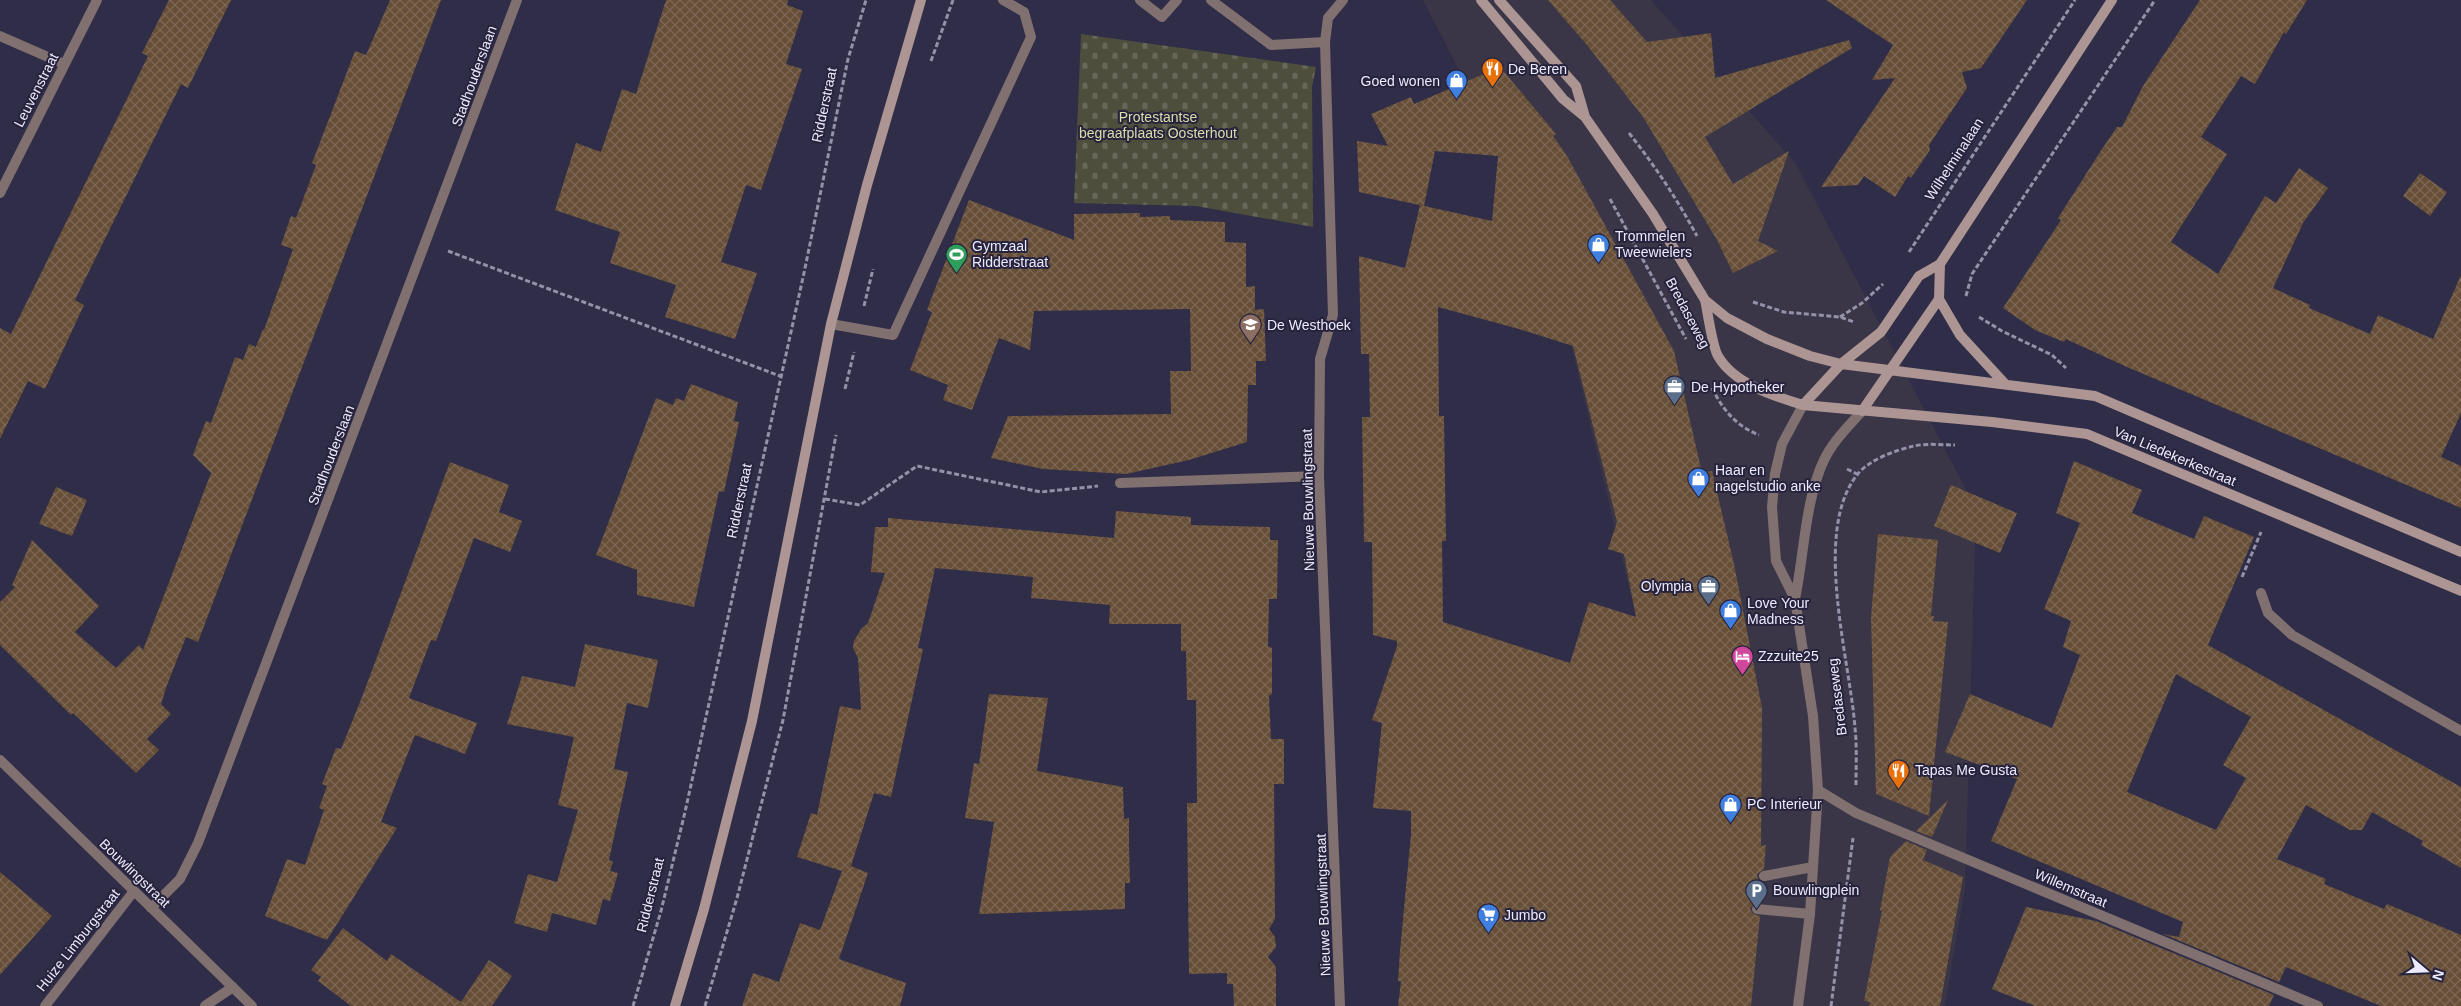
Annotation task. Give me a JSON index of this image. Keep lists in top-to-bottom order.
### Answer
{
  "streets": {
    "street": [
      "Stadhouderslaan",
      "Leuvenstraat",
      "Bredaseweg",
      "Van Liedekerkestraat",
      "Nieuwe Bouwlingstraat",
      "Bouwlingstraat",
      "Willemstraat",
      "Huize Limburgstraat"
    ],
    "path": ["Ridderstraat", "Wilhelminalaan"]
  },
  "crossings": [
    ["Stadhouderslaan", "Bouwlingstraat"],
    ["Bredaseweg", "Van Liedekerkestraat"],
    ["Bredaseweg", "Willemstraat"],
    ["Bouwlingstraat", "Huize Limburgstraat"]
  ],
  "parks": ["Protestantse begraafplaats Oosterhout"],
  "places": {
    "restaurant": ["De Beren", "Tapas Me Gusta"],
    "shop": [
      "Goed wonen",
      "Trommelen Tweewielers",
      "Haar en nagelstudio anke",
      "Love Your Madness",
      "PC Interieur"
    ],
    "sports": ["Gymzaal Ridderstraat"],
    "school or university": ["De Westhoek"],
    "office": ["De Hypotheker", "Olympia"],
    "hotel": ["Zzzuite25"],
    "parking": ["Bouwlingplein"],
    "supermarket": ["Jumbo"]
  },
  "north": "right"
}
